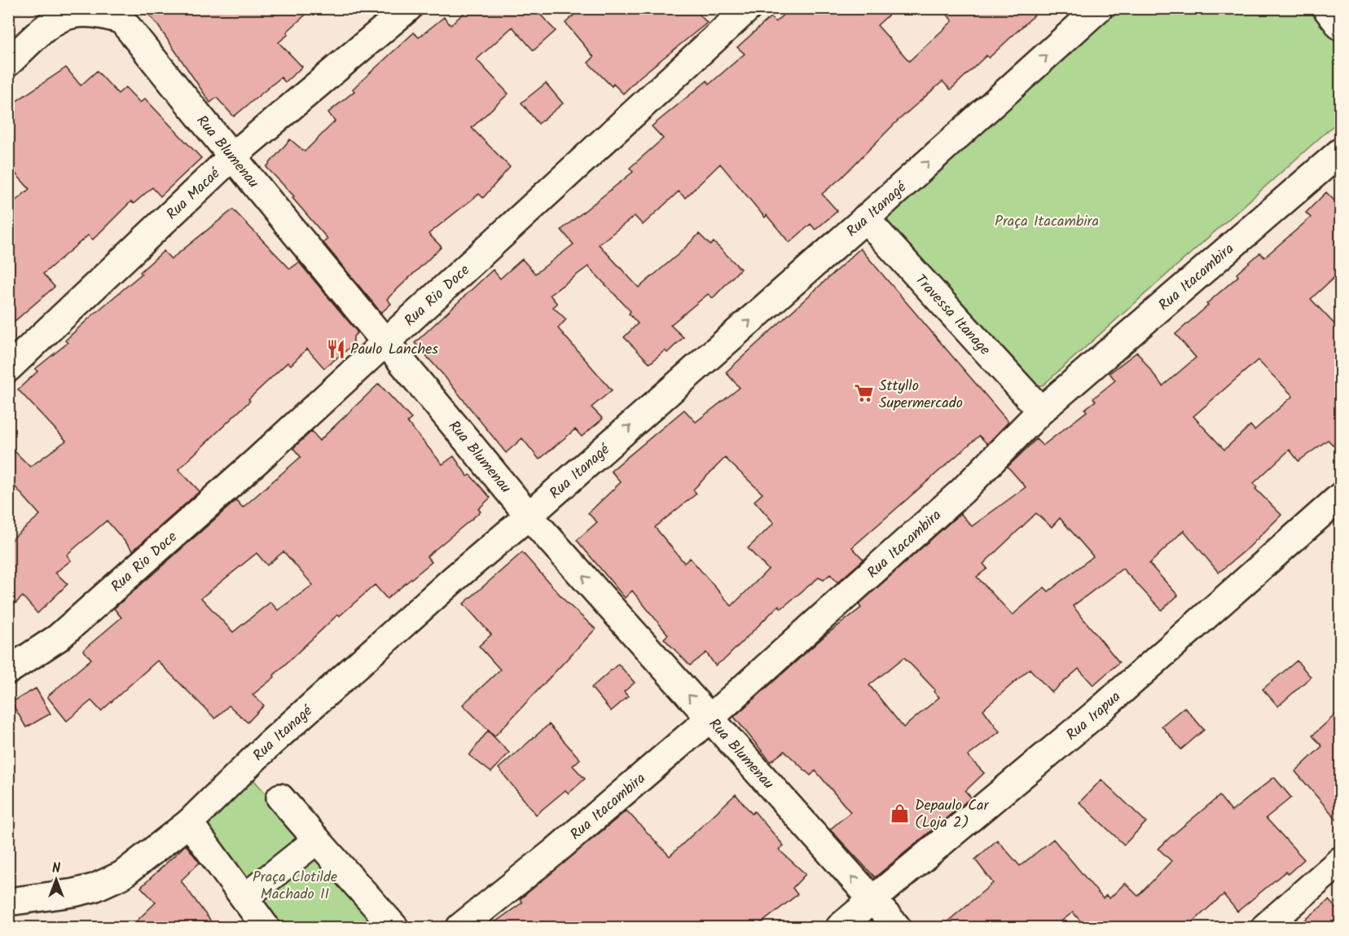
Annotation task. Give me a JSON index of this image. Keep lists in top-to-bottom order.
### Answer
{
  "streets": {
    "street": [
      "Rua Blumenau",
      "Rua Macaé",
      "Rua Itanagé",
      "Rua Itacambira",
      "Rua Rio Doce",
      "Travessa Itanage",
      "Rua Irapua"
    ]
  },
  "crossings": [
    ["Rua Blumenau", "Rua Macaé"],
    ["Rua Blumenau", "Rua Itanagé"],
    ["Rua Blumenau", "Rua Itacambira"],
    ["Rua Blumenau", "Rua Rio Doce"],
    ["Rua Blumenau", "Rua Irapua"],
    ["Rua Itanagé", "Travessa Itanage"],
    ["Rua Itacambira", "Travessa Itanage"]
  ],
  "one_way": ["Rua Blumenau", "Rua Itanagé"],
  "parks": ["Praça Itacambira", "Praça Clotilde Machado II"],
  "places": {
    "restaurant": ["Paulo Lanches"],
    "supermarket": ["Sttyllo Supermercado"],
    "shop": ["Depaulo Car (Loja 2)"]
  },
  "north": "top"
}
